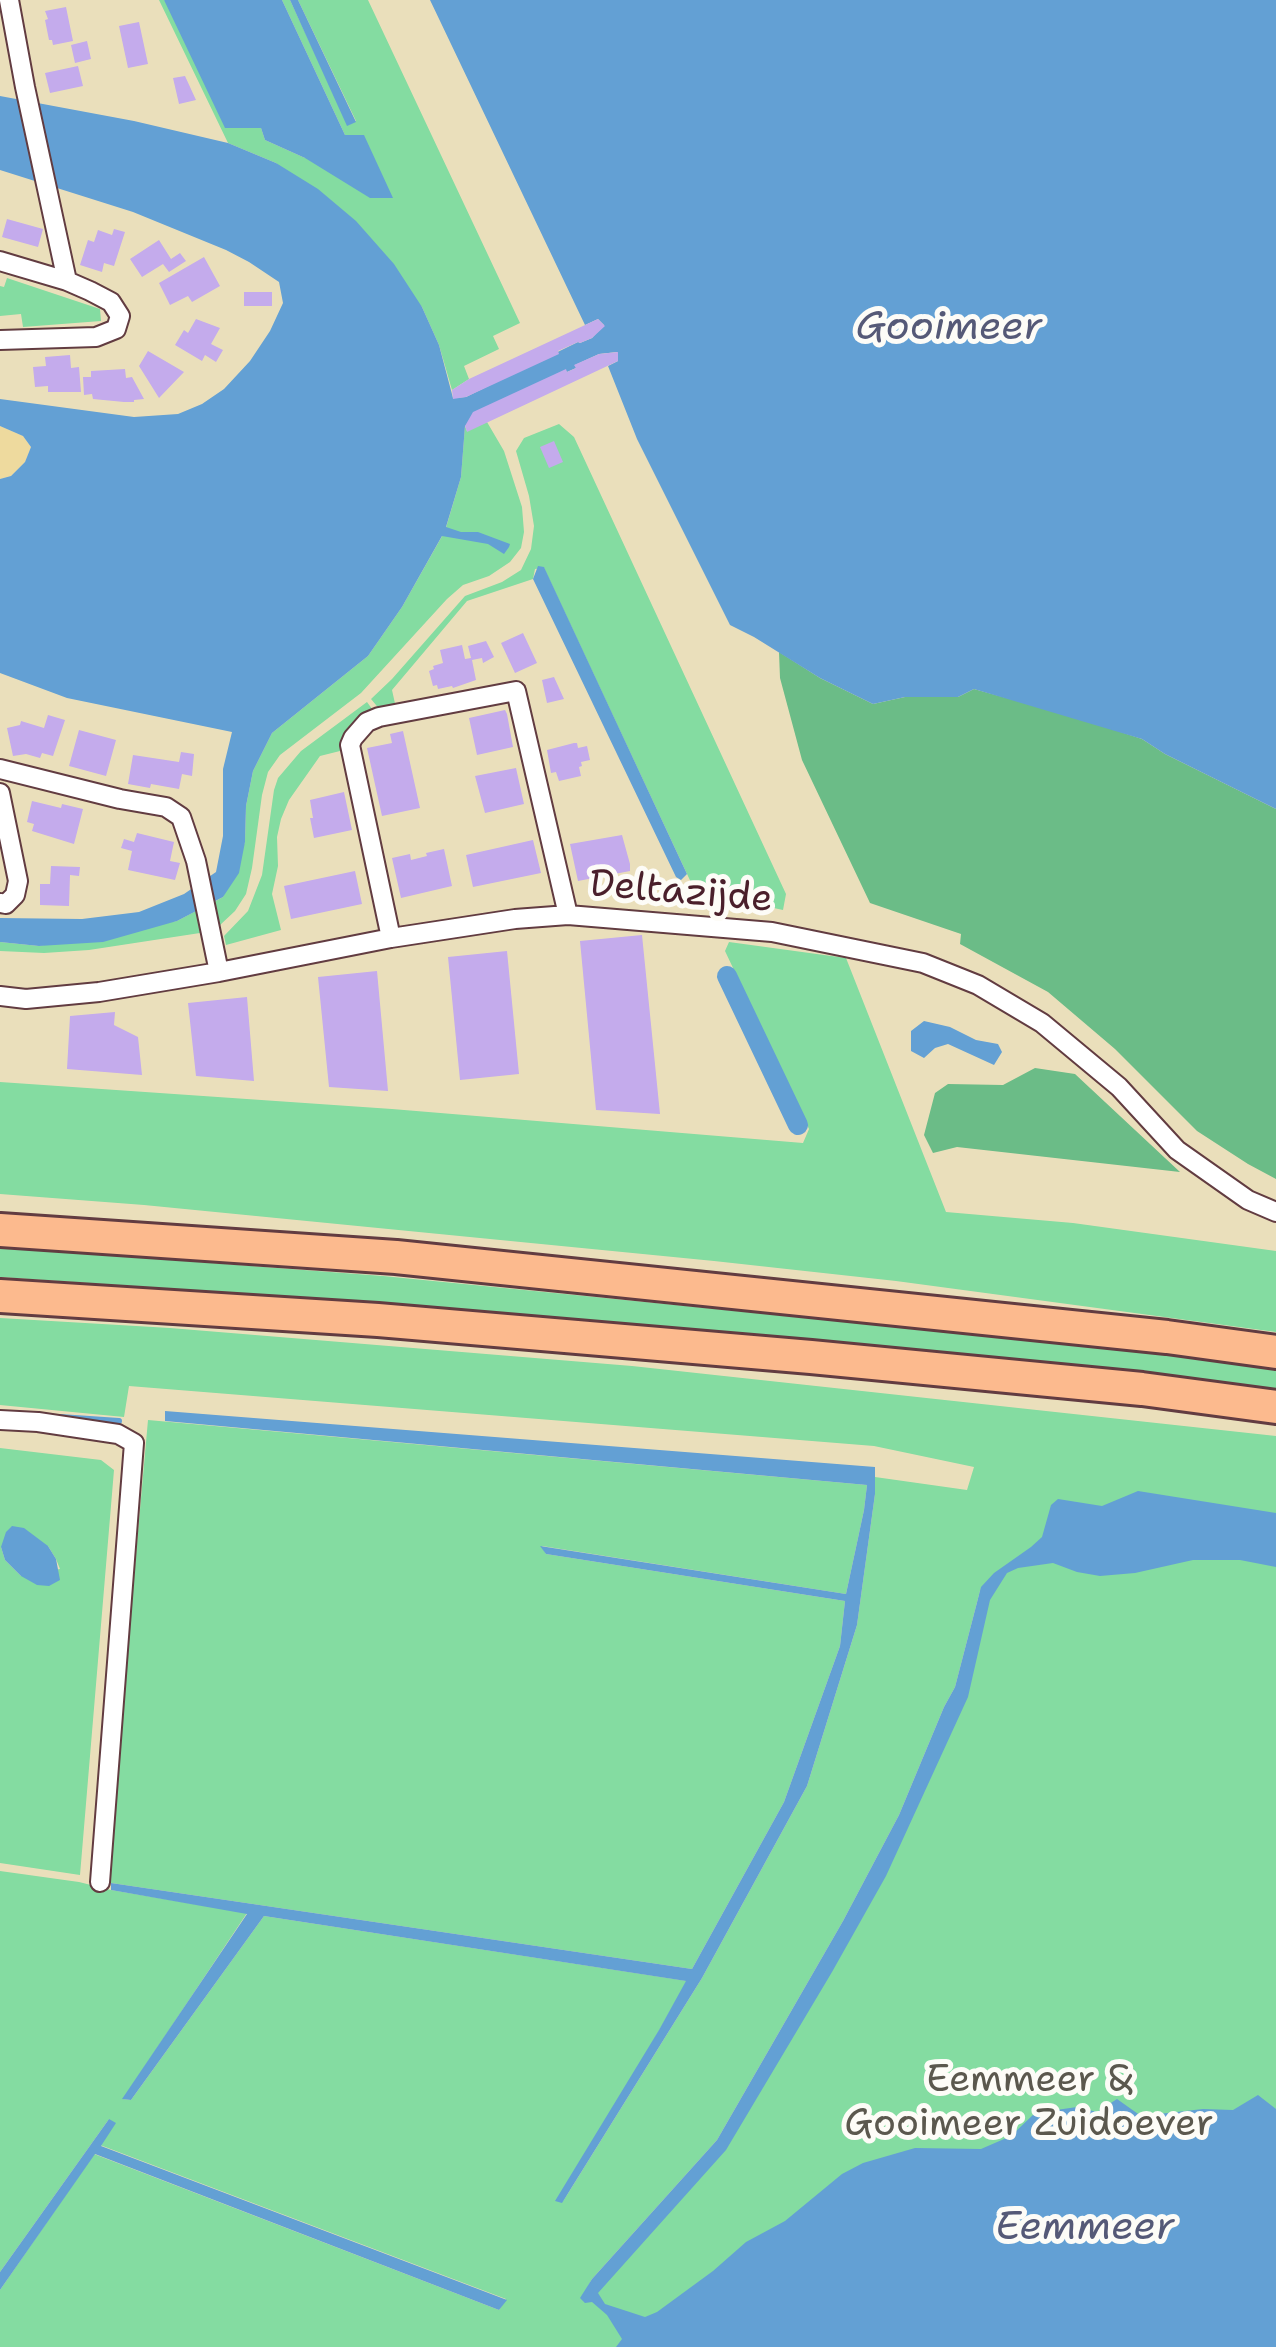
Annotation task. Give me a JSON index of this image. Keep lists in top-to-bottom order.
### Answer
{
  "streets": {
    "street": ["Deltazijde"]
  },
  "water": ["Gooimeer", "Eemmeer"],
  "parks": ["Eemmeer & Gooimeer Zuidoever"]
}
